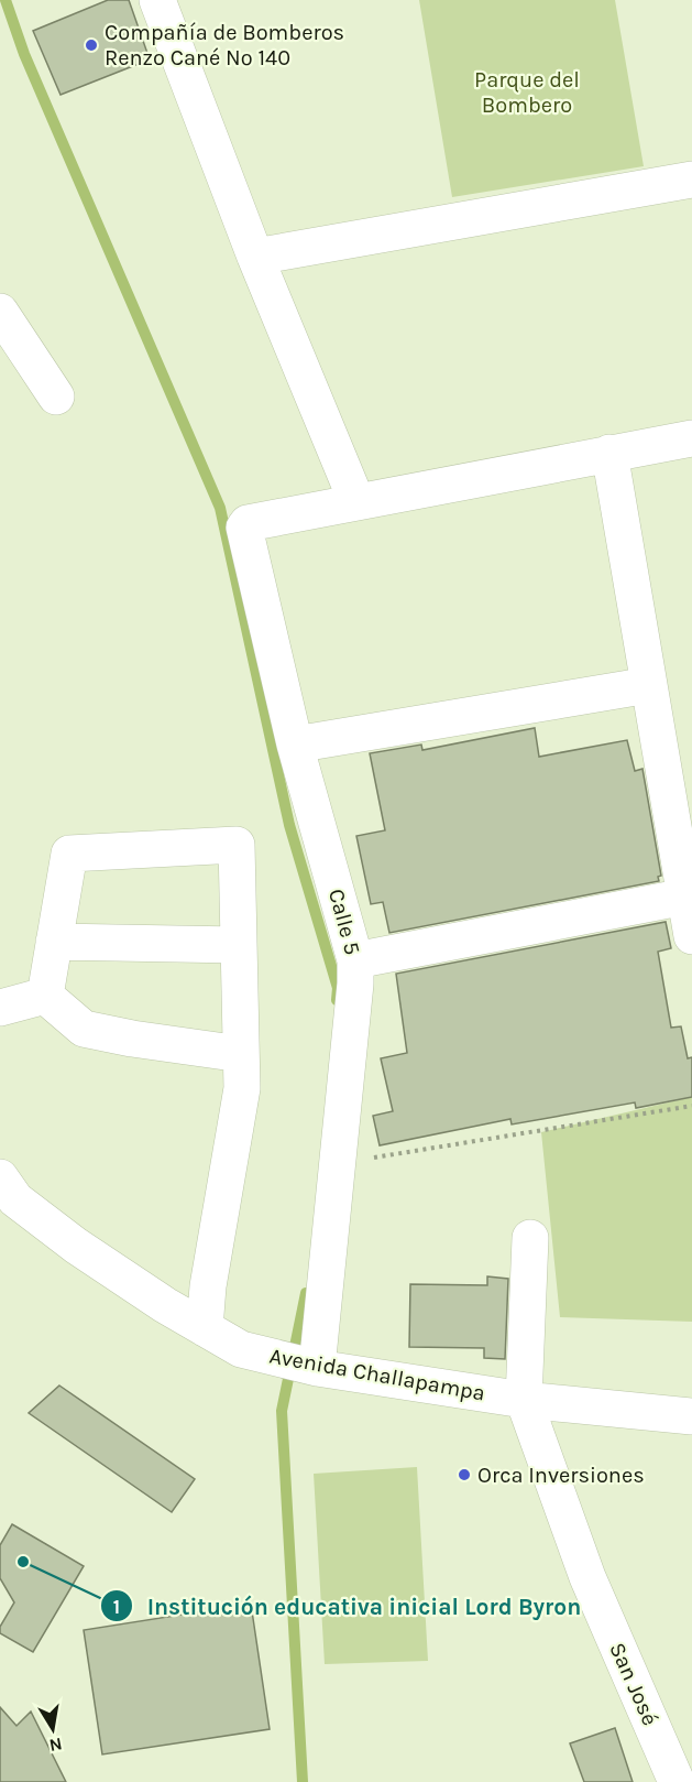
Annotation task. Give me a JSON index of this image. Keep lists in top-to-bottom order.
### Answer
{
  "streets": {
    "street": ["Calle 5", "Avenida Challapampa", "San José"]
  },
  "crossings": [
    ["Calle 5", "Avenida Challapampa"],
    ["Avenida Challapampa", "San José"]
  ],
  "parks": ["Parque del Bombero"],
  "places": ["Compañía de Bomberos Renzo Cané Nº 140", "Orca Inversiones", "Institución educativa inicial Lord Byron"],
  "north": "bottom"
}
